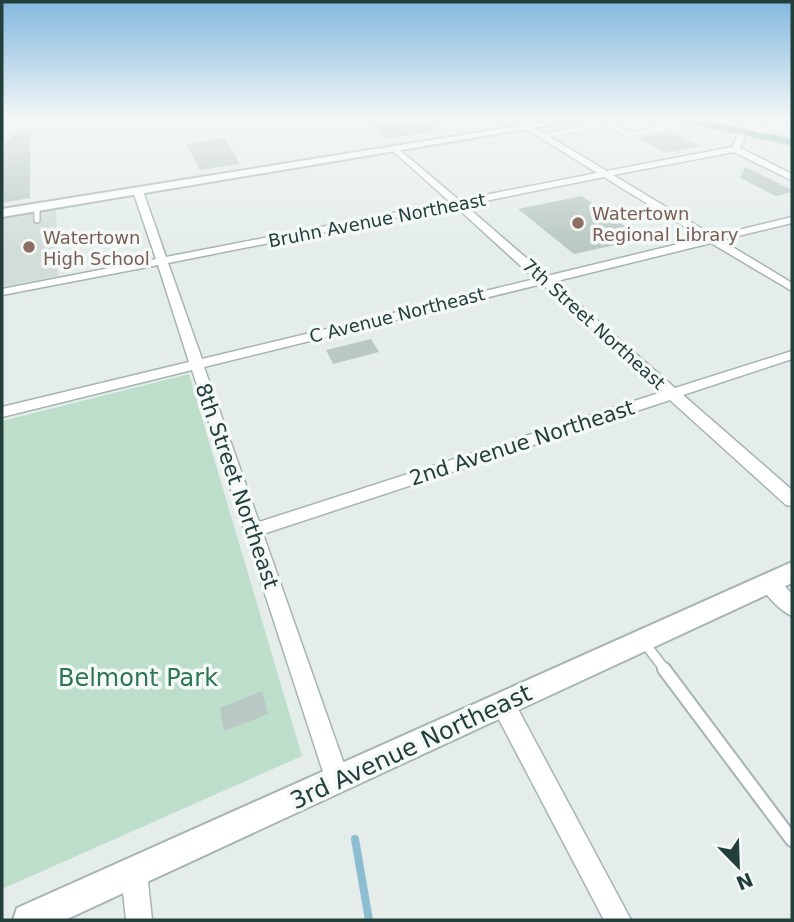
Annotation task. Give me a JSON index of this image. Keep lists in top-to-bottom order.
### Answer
{
  "streets": {
    "street": [
      "Bruhn Avenue Northeast",
      "C Avenue Northeast",
      "7th Street Northeast",
      "2nd Avenue Northeast",
      "8th Street Northeast",
      "3rd Avenue Northeast"
    ]
  },
  "crossings": [
    ["Bruhn Avenue Northeast", "7th Street Northeast"],
    ["Bruhn Avenue Northeast", "8th Street Northeast"],
    ["C Avenue Northeast", "7th Street Northeast"],
    ["C Avenue Northeast", "8th Street Northeast"],
    ["7th Street Northeast", "2nd Avenue Northeast"],
    ["2nd Avenue Northeast", "8th Street Northeast"],
    ["8th Street Northeast", "3rd Avenue Northeast"]
  ],
  "parks": ["Belmont Park"],
  "places": ["Watertown Regional Library", "Watertown High School"],
  "north": "bottom right"
}
